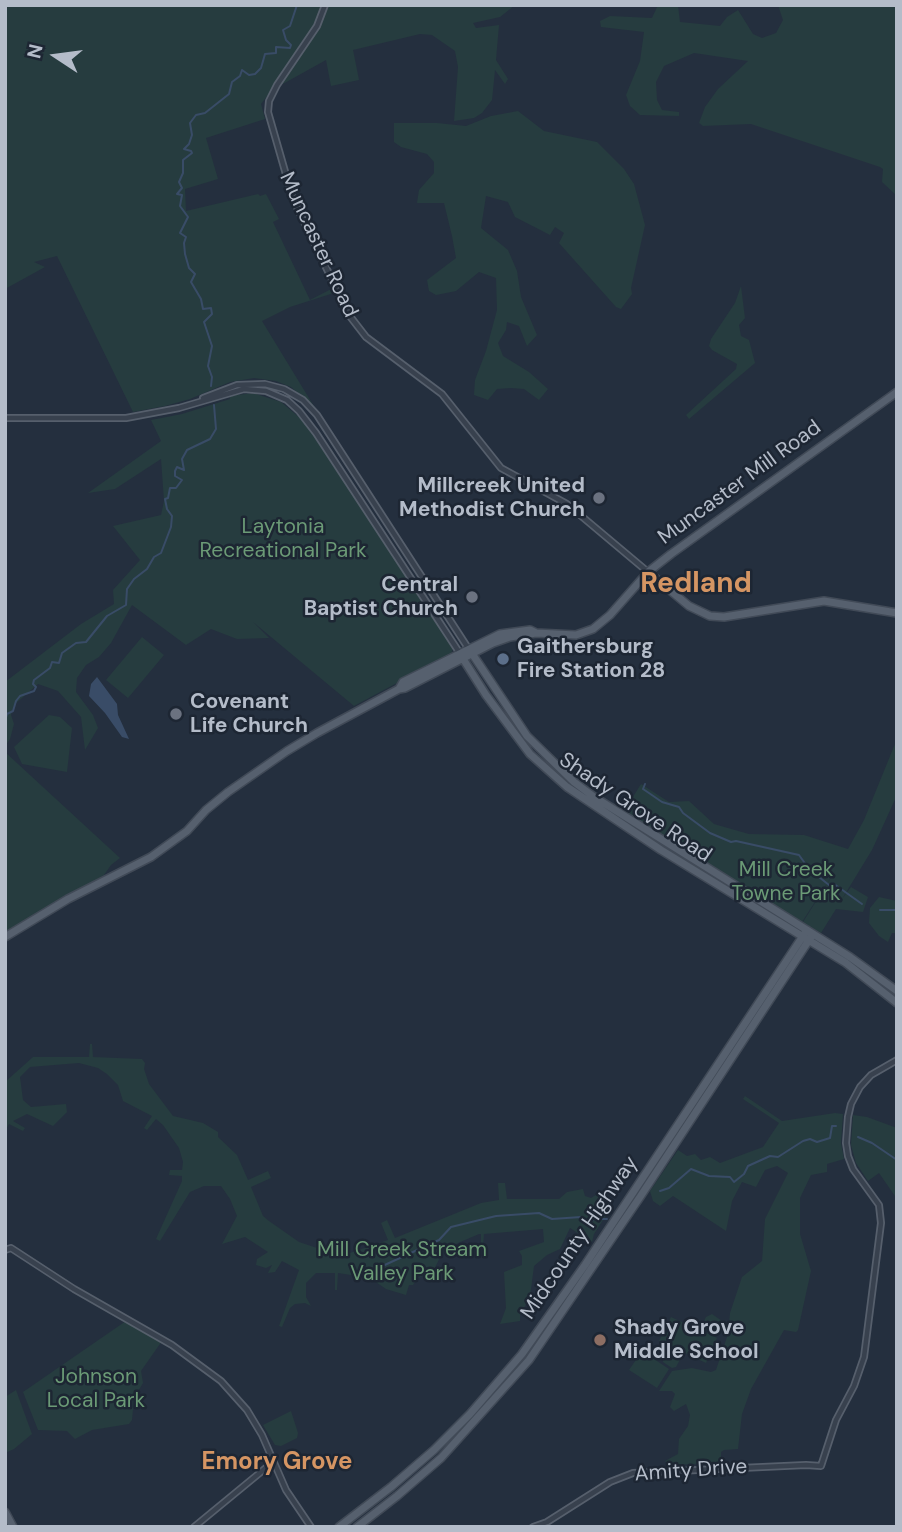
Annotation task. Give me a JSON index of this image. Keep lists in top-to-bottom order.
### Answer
{
  "streets": {
    "main road": ["Muncaster Mill Road", "Shady Grove Road", "Midcounty Highway"],
    "street": ["Muncaster Road", "Amity Drive"]
  },
  "crossings": [
    ["Muncaster Road", "Muncaster Mill Road"],
    ["Muncaster Mill Road", "Shady Grove Road"],
    ["Shady Grove Road", "Midcounty Highway"]
  ],
  "districts": ["Redland", "Emory Grove"],
  "parks": [
    "Laytonia Recreational Park",
    "Mill Creek Towne Park",
    "Mill Creek Stream Valley Park",
    "Johnson Local Park"
  ],
  "places": [
    "Millcreek United Methodist Church",
    "Central Baptist Church",
    "Gaithersburg Fire Station 28",
    "Covenant Life Church",
    "Shady Grove Middle School"
  ],
  "north": "left"
}
